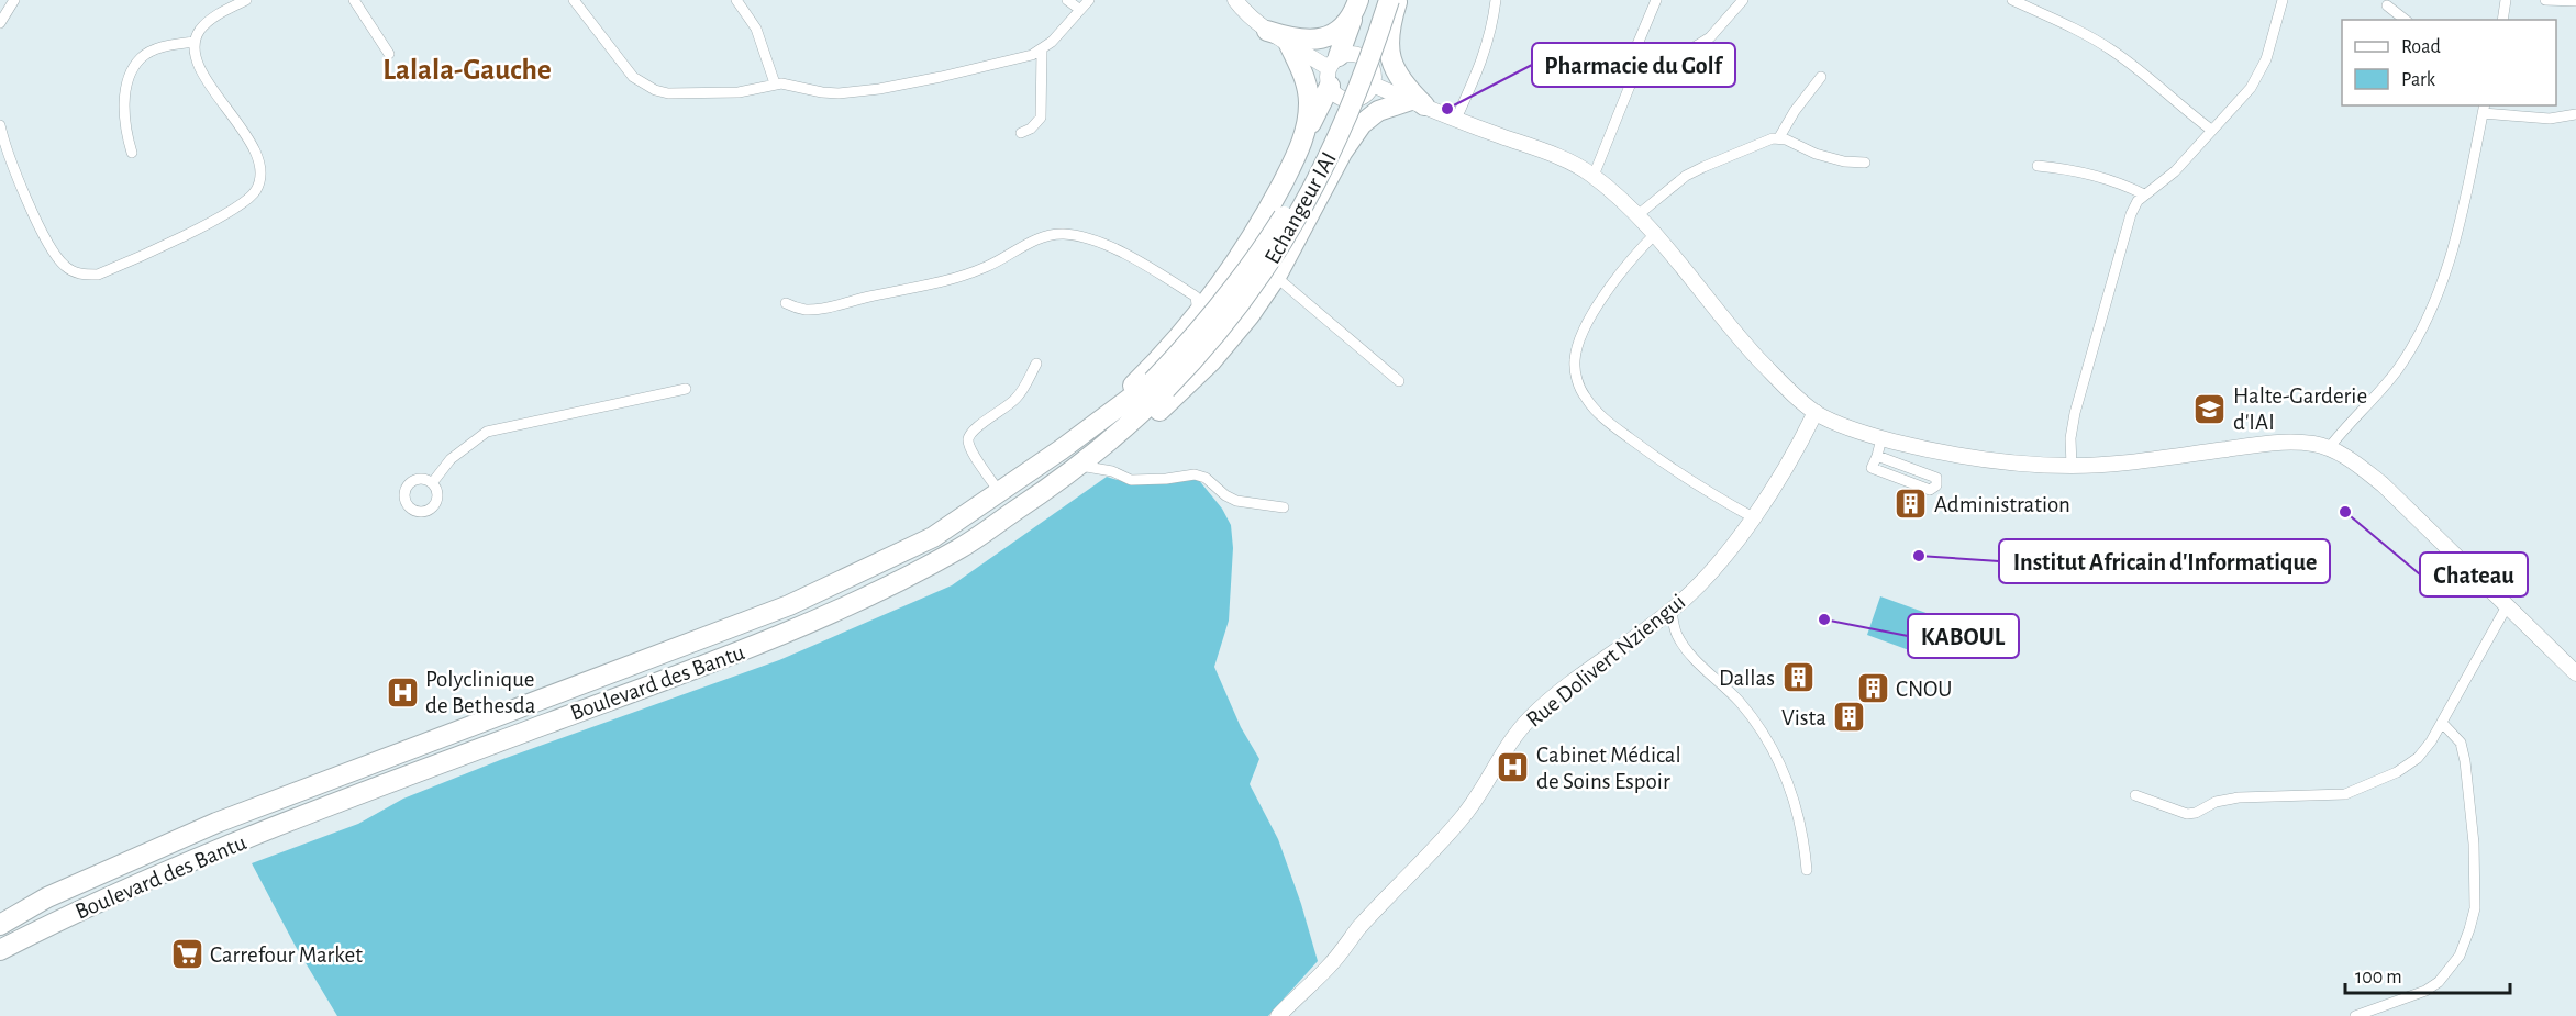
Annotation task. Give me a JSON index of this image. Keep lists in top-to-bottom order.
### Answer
{
  "streets": {
    "highway": ["Echangeur IAI", "Boulevard des Bantu"],
    "street": ["Rue Dolivert Nziengui"]
  },
  "crossings": [
    ["Echangeur IAI", "Boulevard des Bantu"]
  ],
  "districts": ["Lalala-Gauche"],
  "places": {
    "other": [
      "Pharmacie du Golf",
      "Chateau",
      "Institut Africain d'Informatique",
      "KABOUL"
    ],
    "school or university": ["Halte-Garderie d'IAI"],
    "building": [
      "Administration",
      "Dallas",
      "CNOU",
      "Vista"
    ],
    "hospital": ["Polyclinique de Bethesda", "Cabinet Médical de Soins Espoir"],
    "supermarket": ["Carrefour Market"]
  },
  "legend": ["Road", "Park"],
  "scale_bar": "100 m"
}
